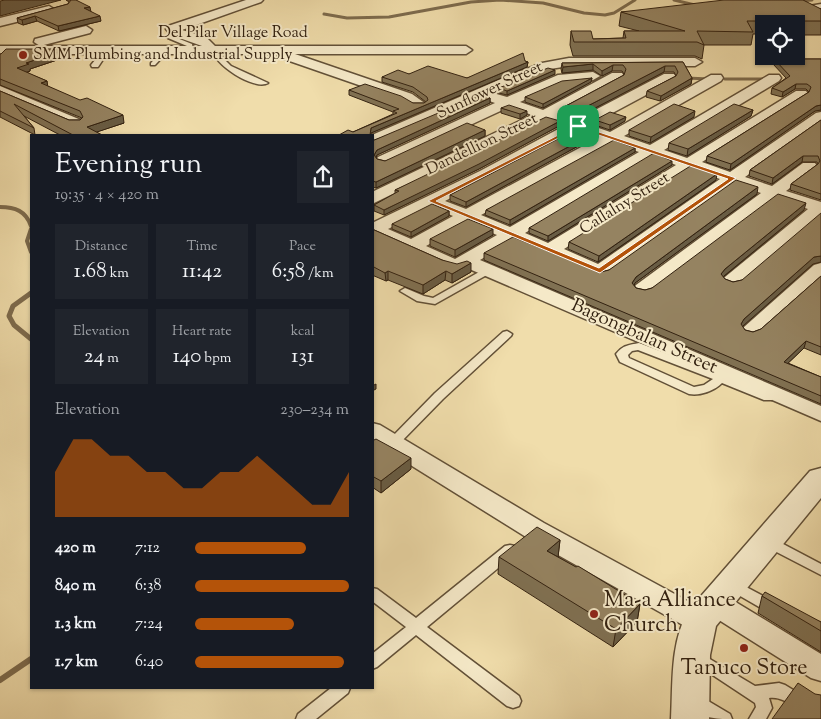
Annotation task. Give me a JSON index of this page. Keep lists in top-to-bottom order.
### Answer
{
  "streets": {
    "street": [
      "Del Pilar Village Road",
      "Sunflower Street",
      "Dandellion Street",
      "Callalny Street",
      "Bagongbalan Street"
    ]
  },
  "crossings": [
    ["Sunflower Street", "Dandellion Street"]
  ],
  "places": ["SMM Plumbing and Industrial Supply", "Ma-a Alliance Church", "Tanuco Store"],
  "page": {
    "heading": ["Evening run", "19:35 · 4 × 420 m"],
    "stats": [
      ["Distance", "1.68 km"],
      ["Time", "11:42"],
      ["Pace", "6:58 /km"],
      ["Elevation", "24 m"],
      ["Heart rate", "140 bpm"],
      ["kcal", "131"]
    ],
    "chart": ["Elevation", "230–234 m"],
    "list": [
      {
        "name": "420 m",
        "note": "7:12"
      },
      {
        "name": "840 m",
        "note": "6:38"
      },
      {
        "name": "1.3 km",
        "note": "7:24"
      },
      {
        "name": "1.7 km",
        "note": "6:40"
      }
    ]
  }
}
